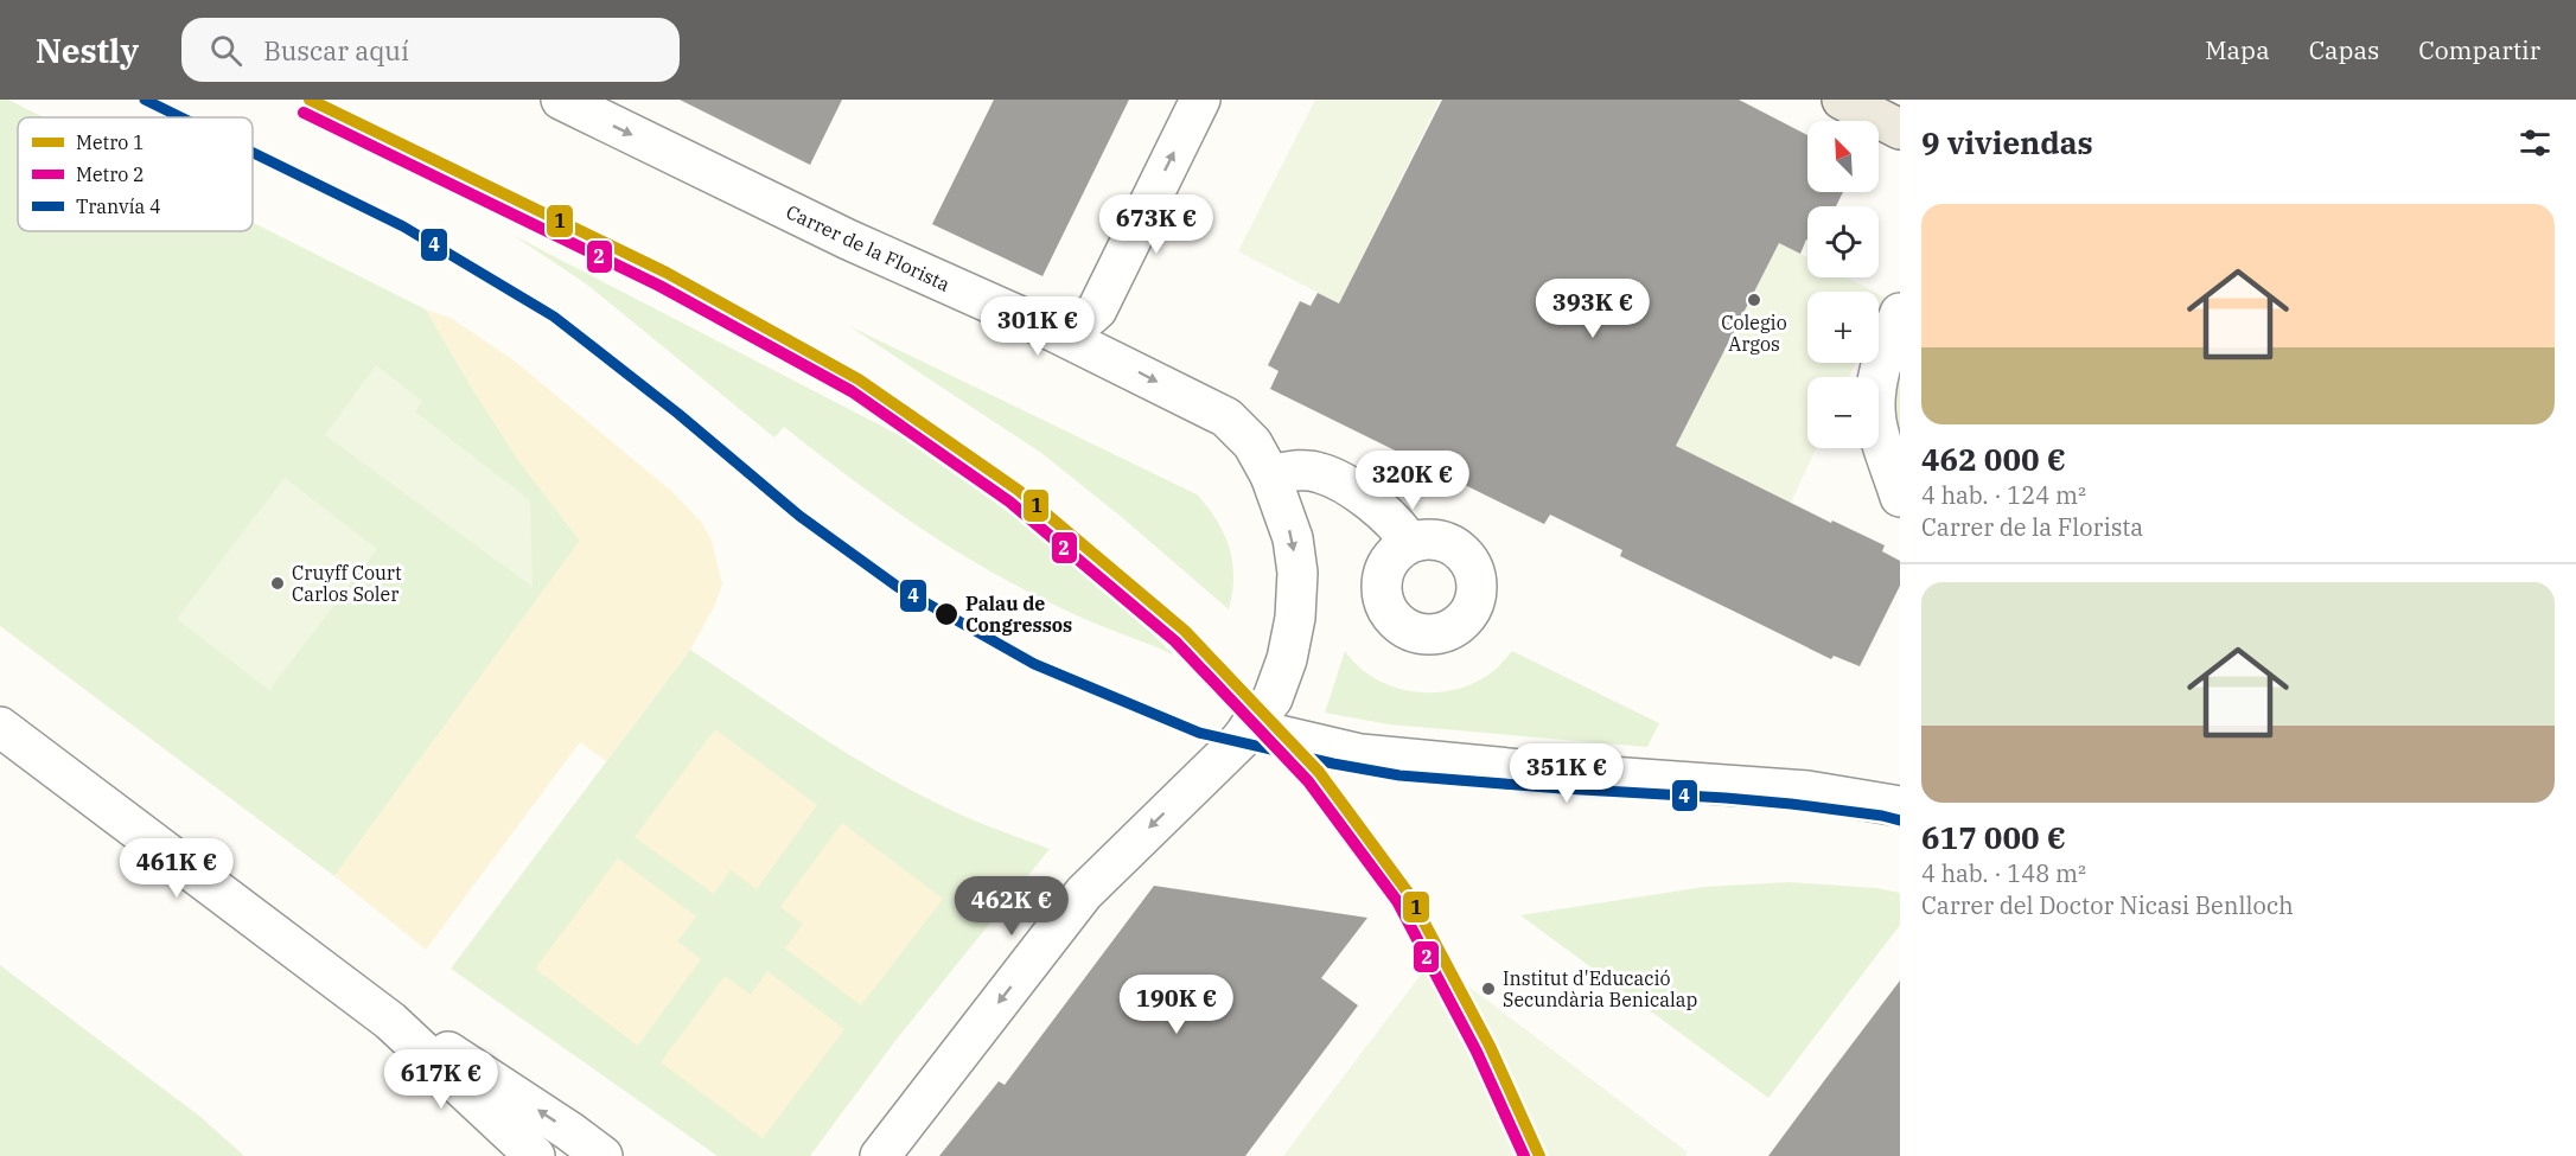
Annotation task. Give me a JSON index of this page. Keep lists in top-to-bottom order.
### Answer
{
  "streets": {
    "street": ["Carrer de la Florista"]
  },
  "places": [
    "Colegio Argos",
    "Cruyff Court Carlos Soler",
    "Palau de Congressos",
    "Institut d'Educació Secundària Benicalap"
  ],
  "lines": ["metro line 1", "tram line 4", "metro line 2"],
  "legend": ["Metro 1", "Metro 2", "Tranvía 4"],
  "north": "top left",
  "page": {
    "header": "Nestly",
    "search": "Buscar aquí",
    "nav": ["Mapa", "Capas", "Compartir"],
    "heading": "9 viviendas",
    "map_buttons": ["+", "−"],
    "list": [
      {
        "name": "462 000 €",
        "note": "4 hab. · 124 m² · Carrer de la Florista"
      },
      {
        "name": "617 000 €",
        "note": "4 hab. · 148 m² · Carrer del Doctor Nicasi Benlloch"
      }
    ],
    "price": [
      "673K €",
      "393K €",
      "301K €",
      "320K €",
      "351K €",
      "461K €",
      "462K €",
      "190K €",
      "617K €"
    ]
  }
}
